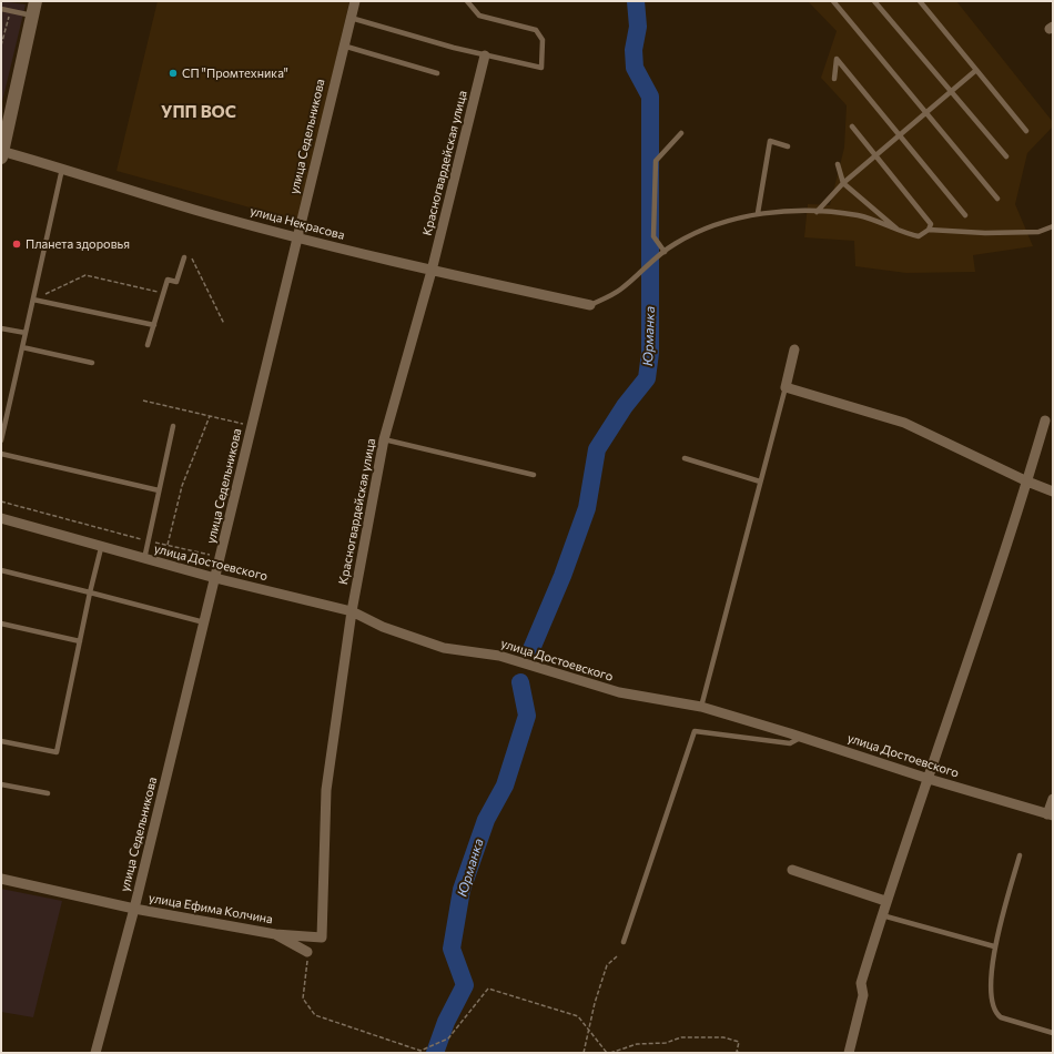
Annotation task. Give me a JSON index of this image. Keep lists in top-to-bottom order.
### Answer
{
  "streets": {
    "street": [
      "улица Седельникова",
      "Красногвардейская улица",
      "улица Некрасова",
      "улица Достоевского",
      "улица Ефима Колчина"
    ]
  },
  "crossings": [
    ["улица Седельникова", "улица Некрасова"],
    ["улица Седельникова", "улица Достоевского"],
    ["улица Седельникова", "улица Ефима Колчина"],
    ["Красногвардейская улица", "улица Некрасова"],
    ["Красногвардейская улица", "улица Достоевского"],
    ["Красногвардейская улица", "улица Ефима Колчина"]
  ],
  "districts": ["УПП ВОС"],
  "water": ["Юрманка"],
  "places": ["СП \"Промтехника\"", "Планета здоровья"]
}
